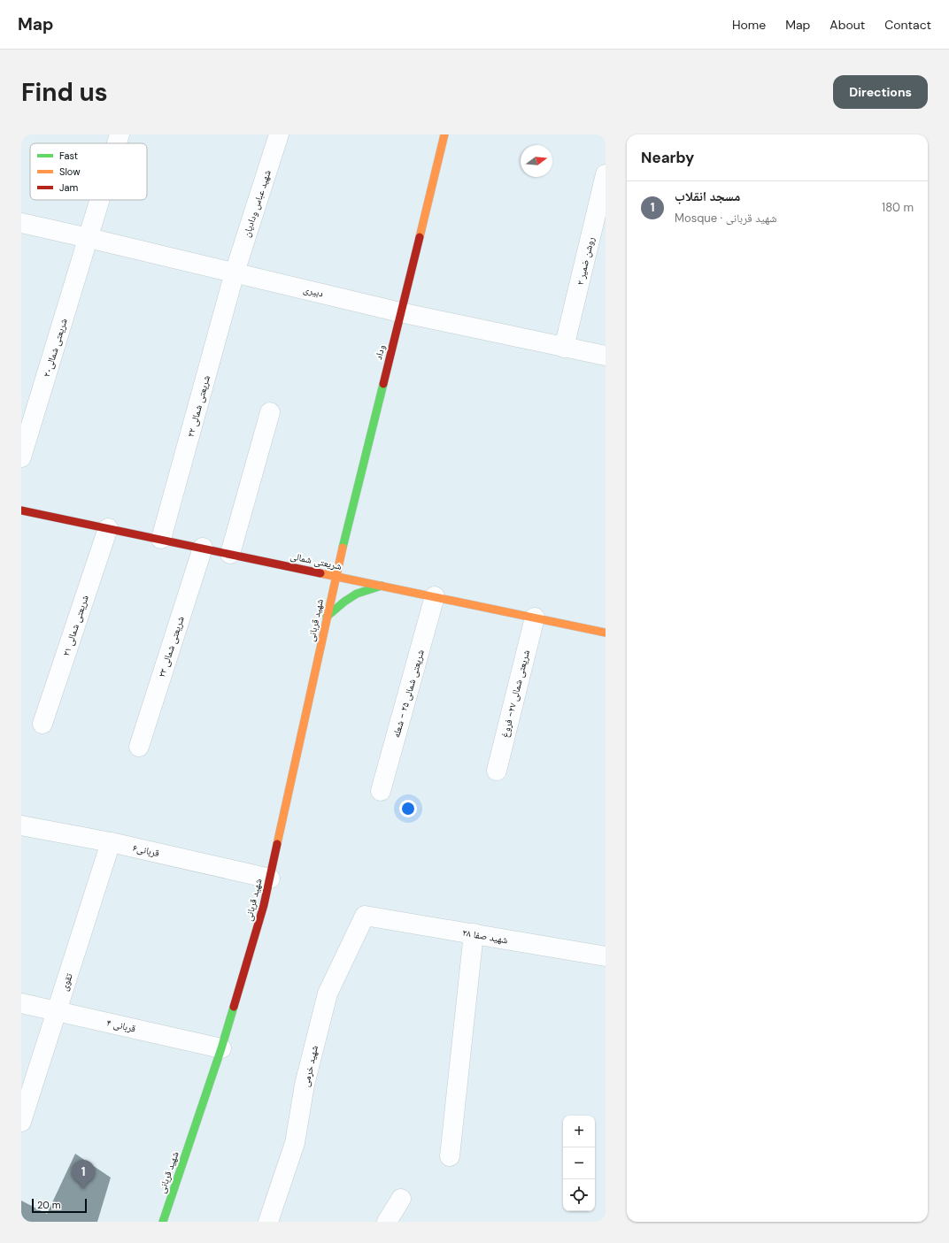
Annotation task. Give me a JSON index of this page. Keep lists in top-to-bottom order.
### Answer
{
  "streets": {
    "main road": ["وداد", "شریعتی شمالی", "شهید قربانی"],
    "street": [
      "شهید عباس ودادیان",
      "روشن ضمیر ۲",
      "دبیری",
      "شریعتی شمالی۲۰",
      "شریعتی شمالی ٢٢",
      "شریعتی شمالی ۲۱",
      "شریعتی شمالی ۲۳",
      "شریعتی شمالی ۲۵ - شعله",
      "شریعتی شمالی ۲۷- فروغ",
      "قربانی۶",
      "شهید صفا ۲۸",
      "تقوی",
      "قربانی ۴",
      "شهید خرمی"
    ]
  },
  "crossings": [
    ["شهید عباس ودادیان", "دبیری"],
    ["شهید عباس ودادیان", "شریعتی شمالی ٢٢"],
    ["روشن ضمیر ۲", "دبیری"],
    ["دبیری", "شریعتی شمالی۲۰"],
    ["دبیری", "وداد"],
    ["دبیری", "شریعتی شمالی ٢٢"],
    ["وداد", "شریعتی شمالی"],
    ["وداد", "شهید قربانی"],
    ["شریعتی شمالی ٢٢", "شریعتی شمالی"],
    ["شریعتی شمالی", "شهید قربانی"],
    ["شریعتی شمالی", "شریعتی شمالی ۲۱"],
    ["شریعتی شمالی", "شریعتی شمالی ۲۳"],
    ["شریعتی شمالی", "شریعتی شمالی ۲۵ - شعله"],
    ["شریعتی شمالی", "شریعتی شمالی ۲۷- فروغ"],
    ["شهید قربانی", "قربانی۶"],
    ["شهید قربانی", "قربانی ۴"],
    ["قربانی۶", "تقوی"],
    ["شهید صفا ۲۸", "شهید خرمی"],
    ["تقوی", "قربانی ۴"]
  ],
  "legend": ["Fast", "Slow", "Jam"],
  "scale_bar": "20 m",
  "north": "right",
  "page": {
    "header": "Map",
    "nav": [
      "Home",
      "Map",
      "About",
      "Contact"
    ],
    "buttons": "Directions",
    "title": "Find us",
    "heading": "Nearby",
    "list": [
      {
        "mark": "1",
        "name": "مسجد انقلاب",
        "note": "Mosque · شهید قربانی",
        "value": "180 m"
      }
    ],
    "map_buttons": ["+", "−"],
    "pins": "1",
    "scale": "20 m"
  }
}
